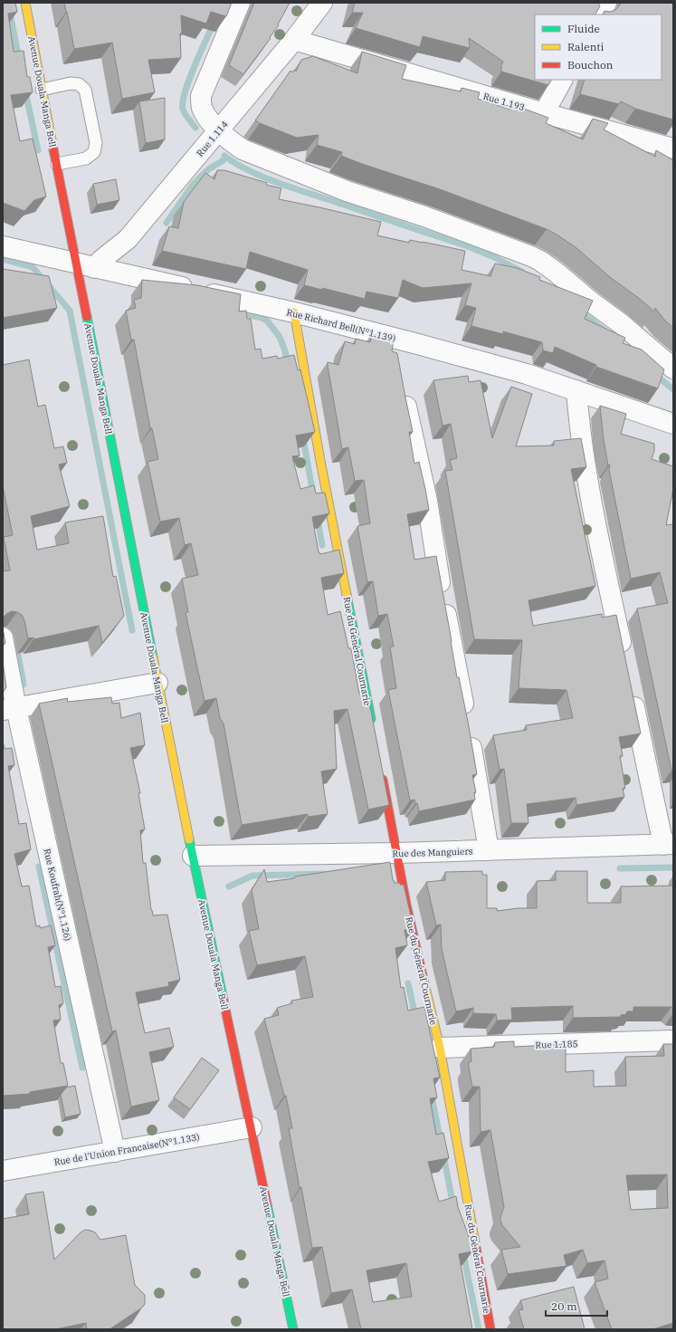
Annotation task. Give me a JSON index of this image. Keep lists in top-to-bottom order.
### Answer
{
  "streets": {
    "street": [
      "Avenue Douala Manga Bell",
      "Rue 1.193",
      "Rue 1.114",
      "Rue Richard Bell(N°1.139)",
      "Rue du Général Cournarie",
      "Rue des Manguiers",
      "Rue Koufrah(N°1.126)",
      "Rue 1.185",
      "Rue de l'Union Francaise(N°1.133)"
    ]
  },
  "crossings": [
    ["Avenue Douala Manga Bell", "Rue 1.114"],
    ["Avenue Douala Manga Bell", "Rue Richard Bell(N°1.139)"],
    ["Avenue Douala Manga Bell", "Rue des Manguiers"],
    ["Avenue Douala Manga Bell", "Rue de l'Union Francaise(N°1.133)"],
    ["Rue 1.193", "Rue 1.114"],
    ["Rue 1.114", "Rue Richard Bell(N°1.139)"],
    ["Rue Richard Bell(N°1.139)", "Rue du Général Cournarie"],
    ["Rue du Général Cournarie", "Rue des Manguiers"],
    ["Rue du Général Cournarie", "Rue 1.185"],
    ["Rue Koufrah(N°1.126)", "Rue de l'Union Francaise(N°1.133)"]
  ],
  "legend": ["Fluide", "Ralenti", "Bouchon"],
  "scale_bar": "20 m"
}
